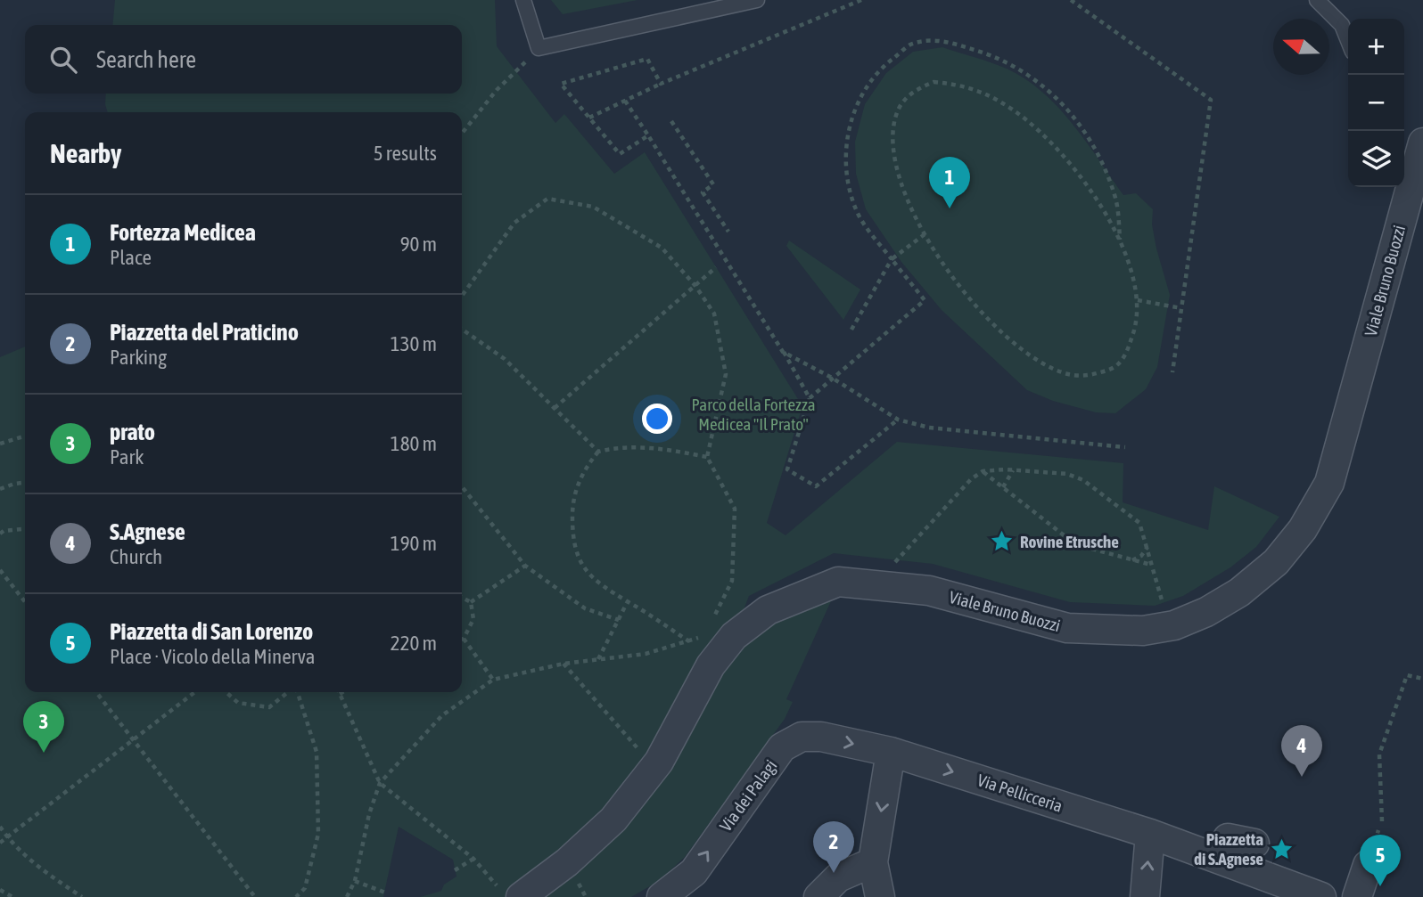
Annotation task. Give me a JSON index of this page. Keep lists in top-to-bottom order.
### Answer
{
  "streets": {
    "street": ["Viale Bruno Buozzi", "Via Pellicceria", "Via dei Palagi"]
  },
  "crossings": [
    ["Via Pellicceria", "Via dei Palagi"]
  ],
  "one_way": ["Via Pellicceria", "Via dei Palagi"],
  "parks": ["Parco della Fortezza Medicea \"Il Prato\""],
  "places": {
    "place": ["Rovine Etrusche", "Piazzetta di S.Agnese"]
  },
  "north": "left",
  "page": {
    "map_buttons": ["+", "−"],
    "search": "Search here",
    "heading": ["Nearby", "5 results"],
    "pins": [
      "1",
      "3",
      "4",
      "2",
      "5"
    ],
    "list": [
      {
        "mark": "1",
        "name": "Fortezza Medicea",
        "note": "Place",
        "value": "90 m"
      },
      {
        "mark": "2",
        "name": "Piazzetta del Praticino",
        "note": "Parking",
        "value": "130 m"
      },
      {
        "mark": "3",
        "name": "prato",
        "note": "Park",
        "value": "180 m"
      },
      {
        "mark": "4",
        "name": "S.Agnese",
        "note": "Church",
        "value": "190 m"
      },
      {
        "mark": "5",
        "name": "Piazzetta di San Lorenzo",
        "note": "Place · Vicolo della Minerva",
        "value": "220 m"
      }
    ]
  }
}
